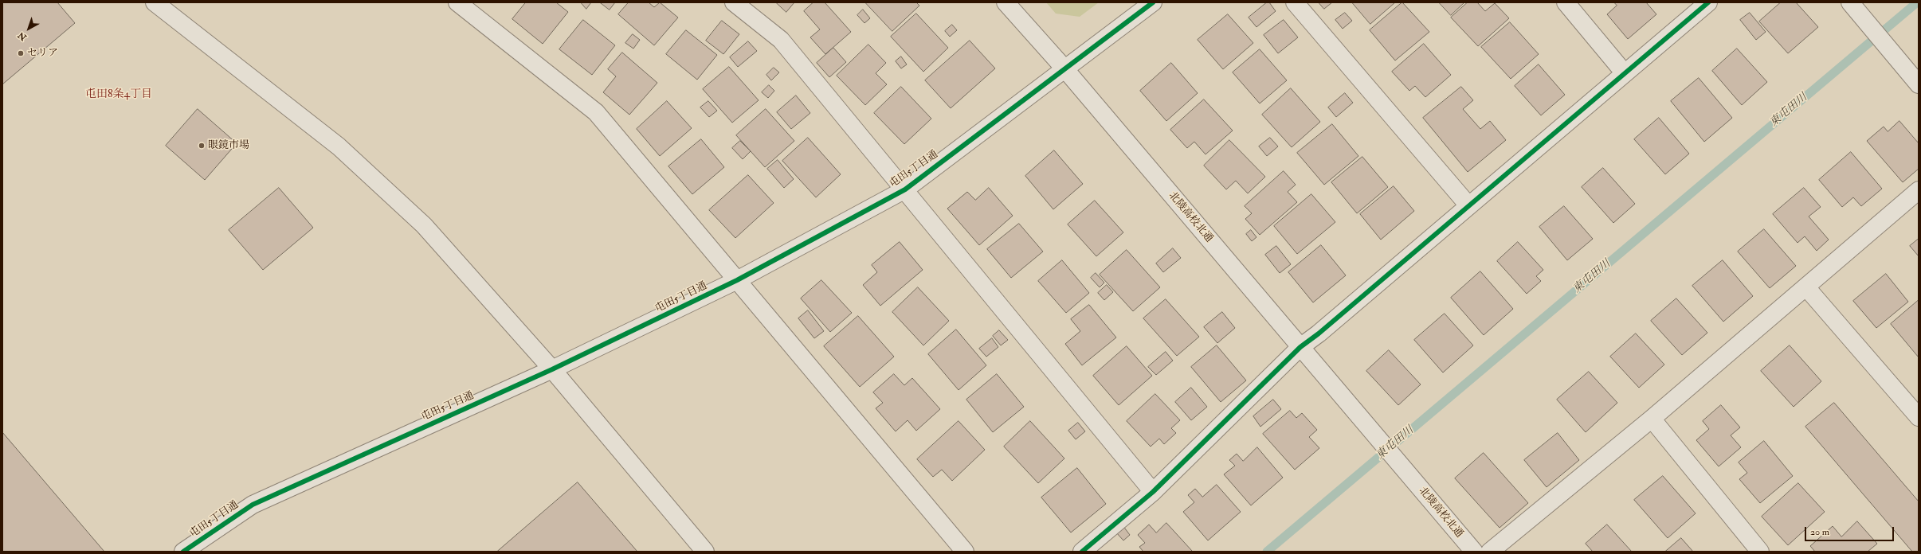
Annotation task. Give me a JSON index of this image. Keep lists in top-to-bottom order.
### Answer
{
  "streets": {
    "street": ["屯田5丁目通", "北陵高校北通"]
  },
  "crossings": [
    ["屯田5丁目通", "北陵高校北通"]
  ],
  "districts": ["屯田8条4丁目"],
  "water": ["東屯田川"],
  "places": ["セリア", "眼鏡市場"],
  "scale_bar": "20 m",
  "north": "bottom left"
}
